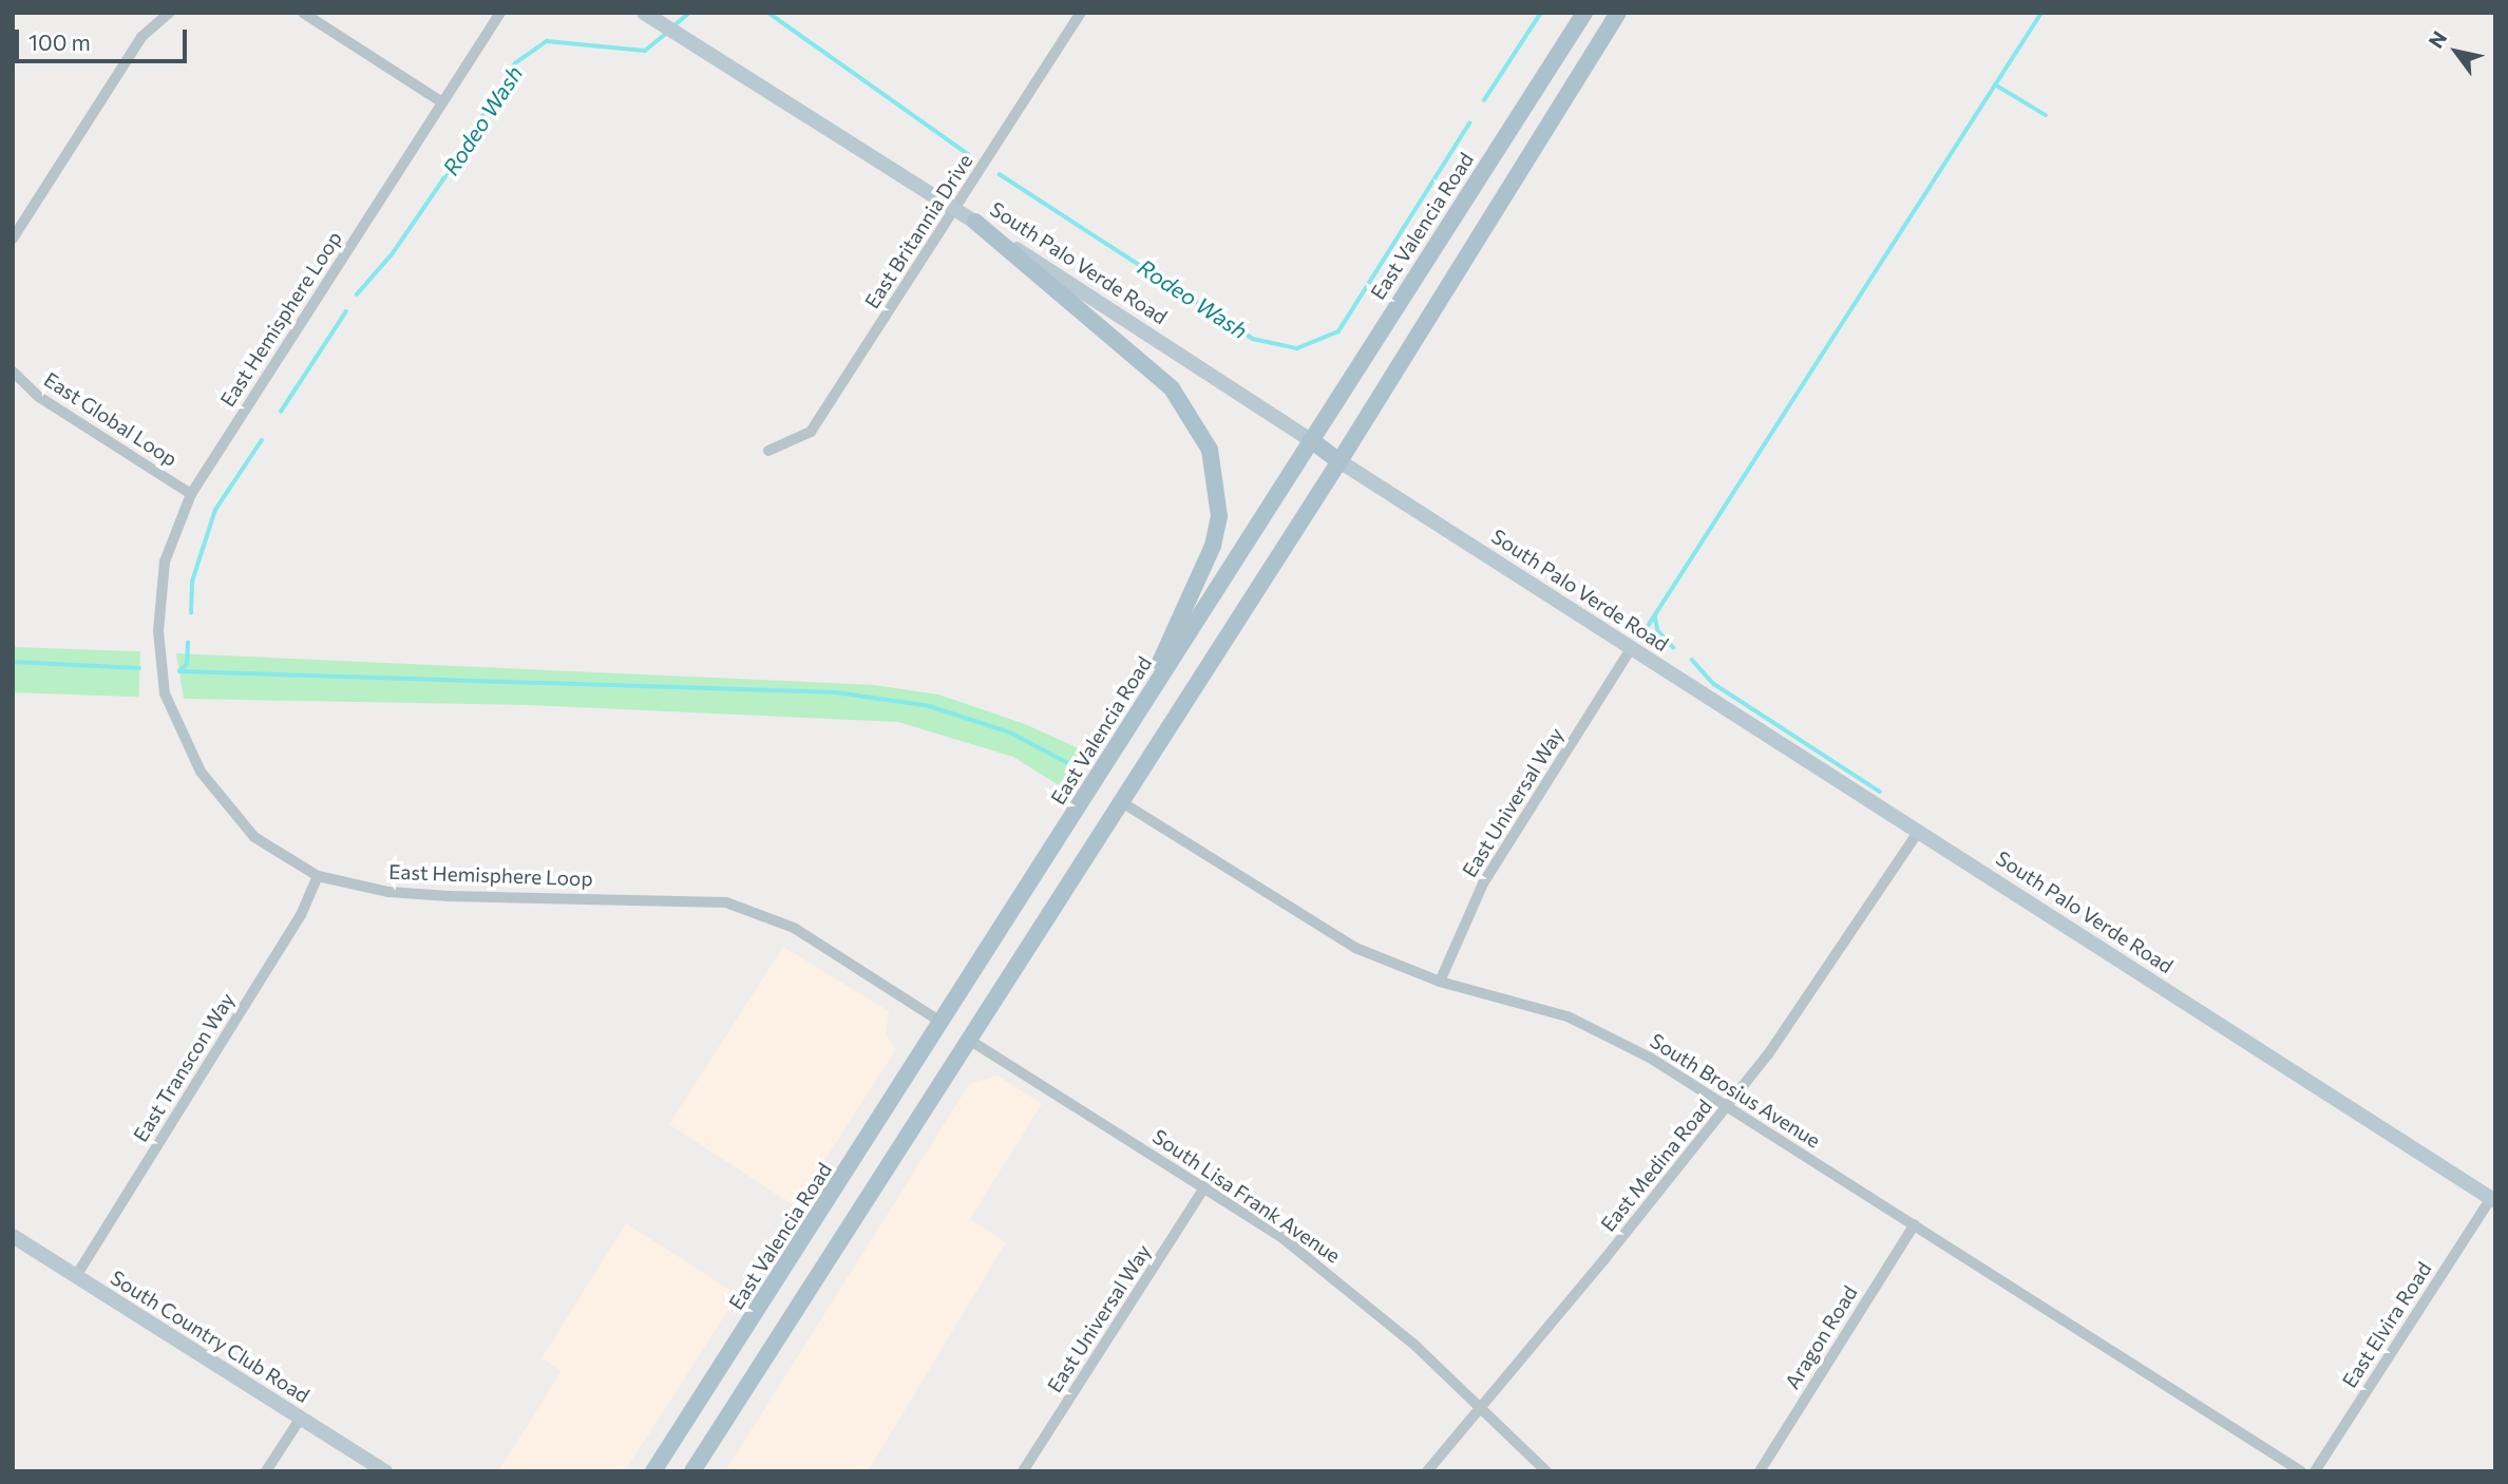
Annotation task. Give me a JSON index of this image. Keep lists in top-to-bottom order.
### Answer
{
  "streets": {
    "main road": ["East Valencia Road", "South Palo Verde Road"],
    "street": [
      "East Britannia Drive",
      "East Hemisphere Loop",
      "East Global Loop",
      "East Universal Way",
      "East Transcon Way",
      "South Brosius Avenue",
      "East Medina Road",
      "South Lisa Frank Avenue",
      "East Elvira Road",
      "South Country Club Road",
      "Aragon Road"
    ]
  },
  "crossings": [
    ["East Valencia Road", "South Palo Verde Road"],
    ["East Valencia Road", "East Hemisphere Loop"],
    ["East Britannia Drive", "South Palo Verde Road"],
    ["South Palo Verde Road", "East Universal Way"],
    ["South Palo Verde Road", "East Medina Road"],
    ["South Palo Verde Road", "East Elvira Road"],
    ["East Hemisphere Loop", "East Global Loop"],
    ["East Hemisphere Loop", "East Transcon Way"],
    ["East Universal Way", "South Brosius Avenue"],
    ["East Universal Way", "South Lisa Frank Avenue"],
    ["East Transcon Way", "South Country Club Road"],
    ["South Brosius Avenue", "East Medina Road"],
    ["South Brosius Avenue", "Aragon Road"],
    ["East Medina Road", "South Lisa Frank Avenue"]
  ],
  "water": ["Rodeo Wash"],
  "scale_bar": "100 m",
  "north": "top left"
}
